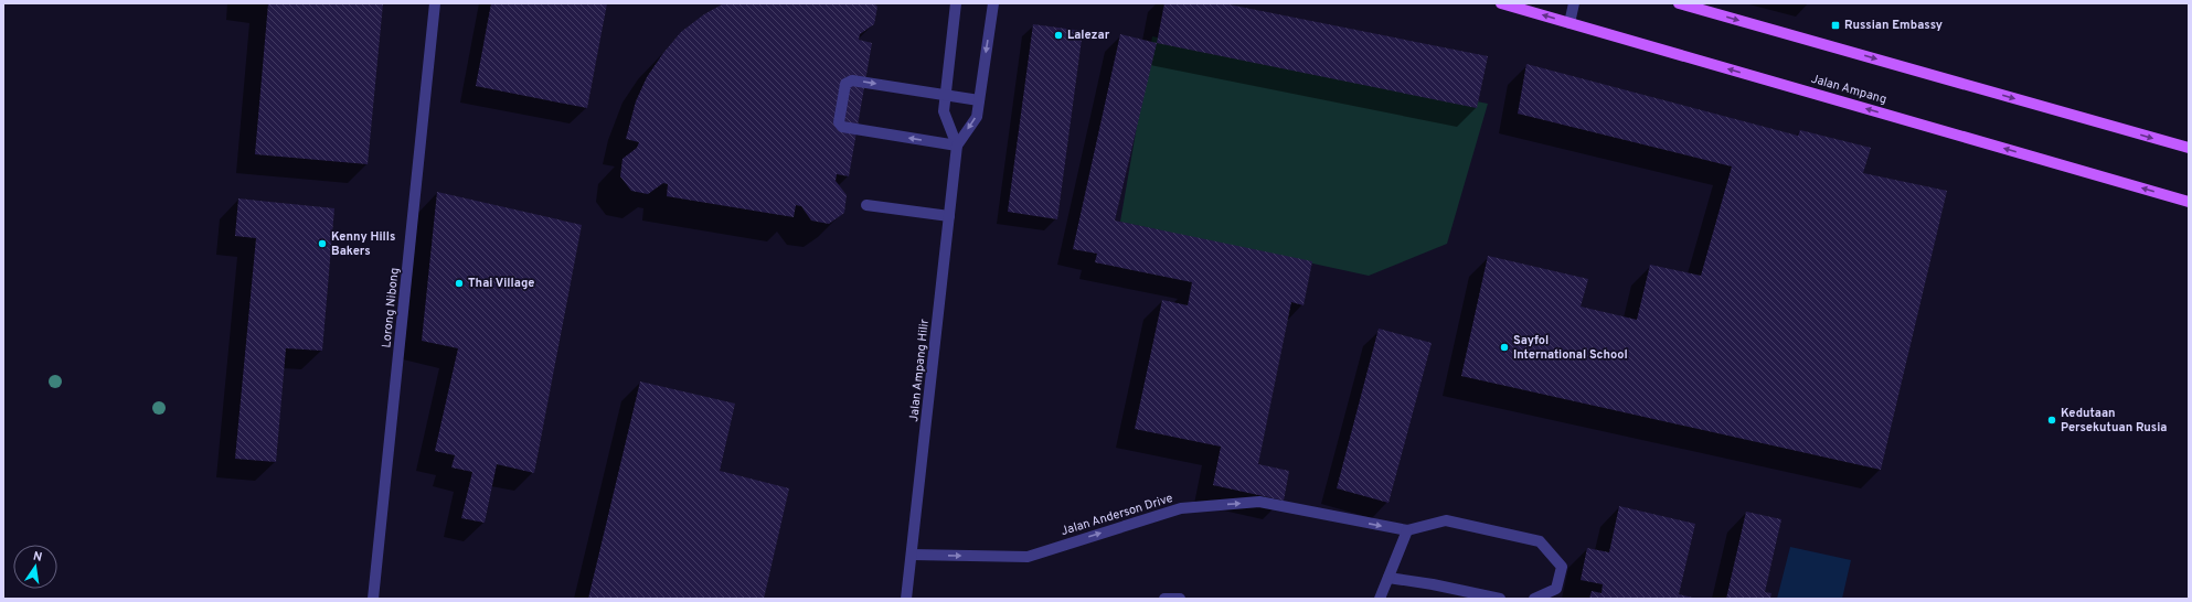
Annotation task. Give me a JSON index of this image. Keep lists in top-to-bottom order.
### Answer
{
  "streets": {
    "main road": ["Jalan Ampang"],
    "street": ["Lorong Nibong", "Jalan Ampang Hilir", "Jalan Anderson Drive"]
  },
  "crossings": [
    ["Jalan Ampang Hilir", "Jalan Anderson Drive"]
  ],
  "one_way": ["Jalan Anderson Drive"],
  "places": {
    "transit": ["Russian Embassy"],
    "other": [
      "Lalezar",
      "Kenny Hills Bakers",
      "Thai Village",
      "Sayfol International School",
      "Kedutaan Persekutuan Rusia"
    ]
  },
  "north": "top"
}
